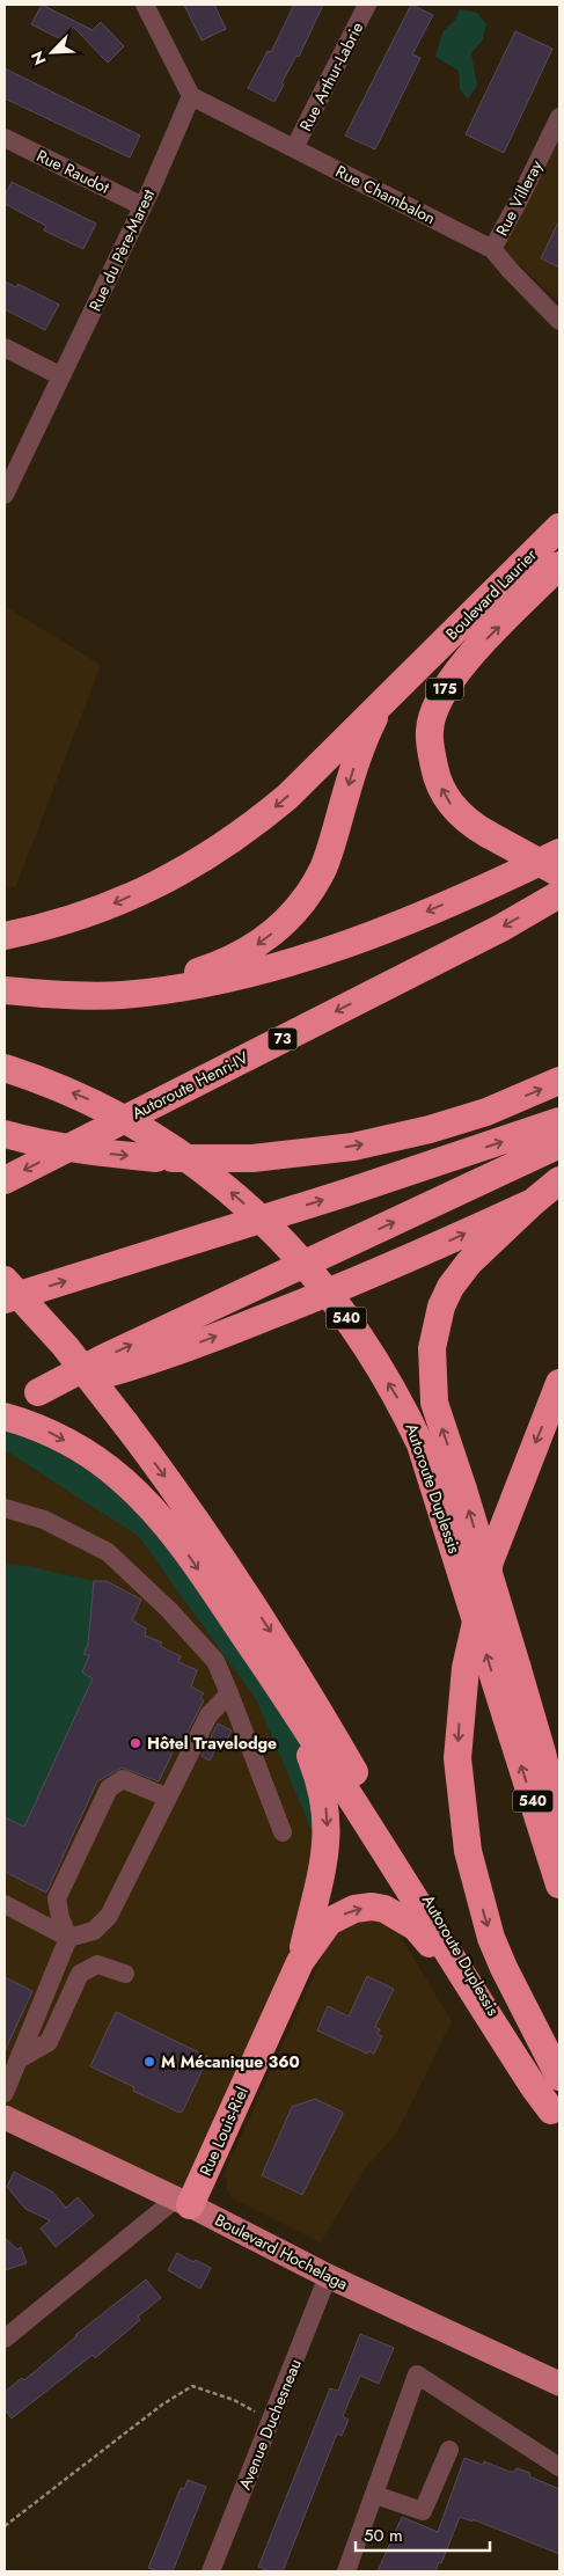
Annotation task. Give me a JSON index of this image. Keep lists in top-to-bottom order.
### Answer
{
  "streets": {
    "highway": [
      "Boulevard Laurier",
      "175",
      "73",
      "Autoroute Henri-IV",
      "540",
      "Autoroute Duplessis",
      "Rue Louis-Riel"
    ],
    "main road": ["Boulevard Hochelaga"],
    "street": [
      "Rue Arthur-Labrie",
      "Rue Raudot",
      "Rue Chambalon",
      "Rue Villeray",
      "Rue du Père-Marest",
      "Avenue Duchesneau"
    ]
  },
  "crossings": [
    ["Rue Arthur-Labrie", "Rue Chambalon"],
    ["Rue Raudot", "Rue du Père-Marest"],
    ["Rue Chambalon", "Rue Villeray"],
    ["Rue Chambalon", "Rue du Père-Marest"],
    ["Rue Louis-Riel", "Boulevard Hochelaga"],
    ["Boulevard Hochelaga", "Avenue Duchesneau"]
  ],
  "places": ["Hôtel Travelodge", "M Mécanique 360"],
  "scale_bar": "50 m",
  "north": "bottom left"
}
